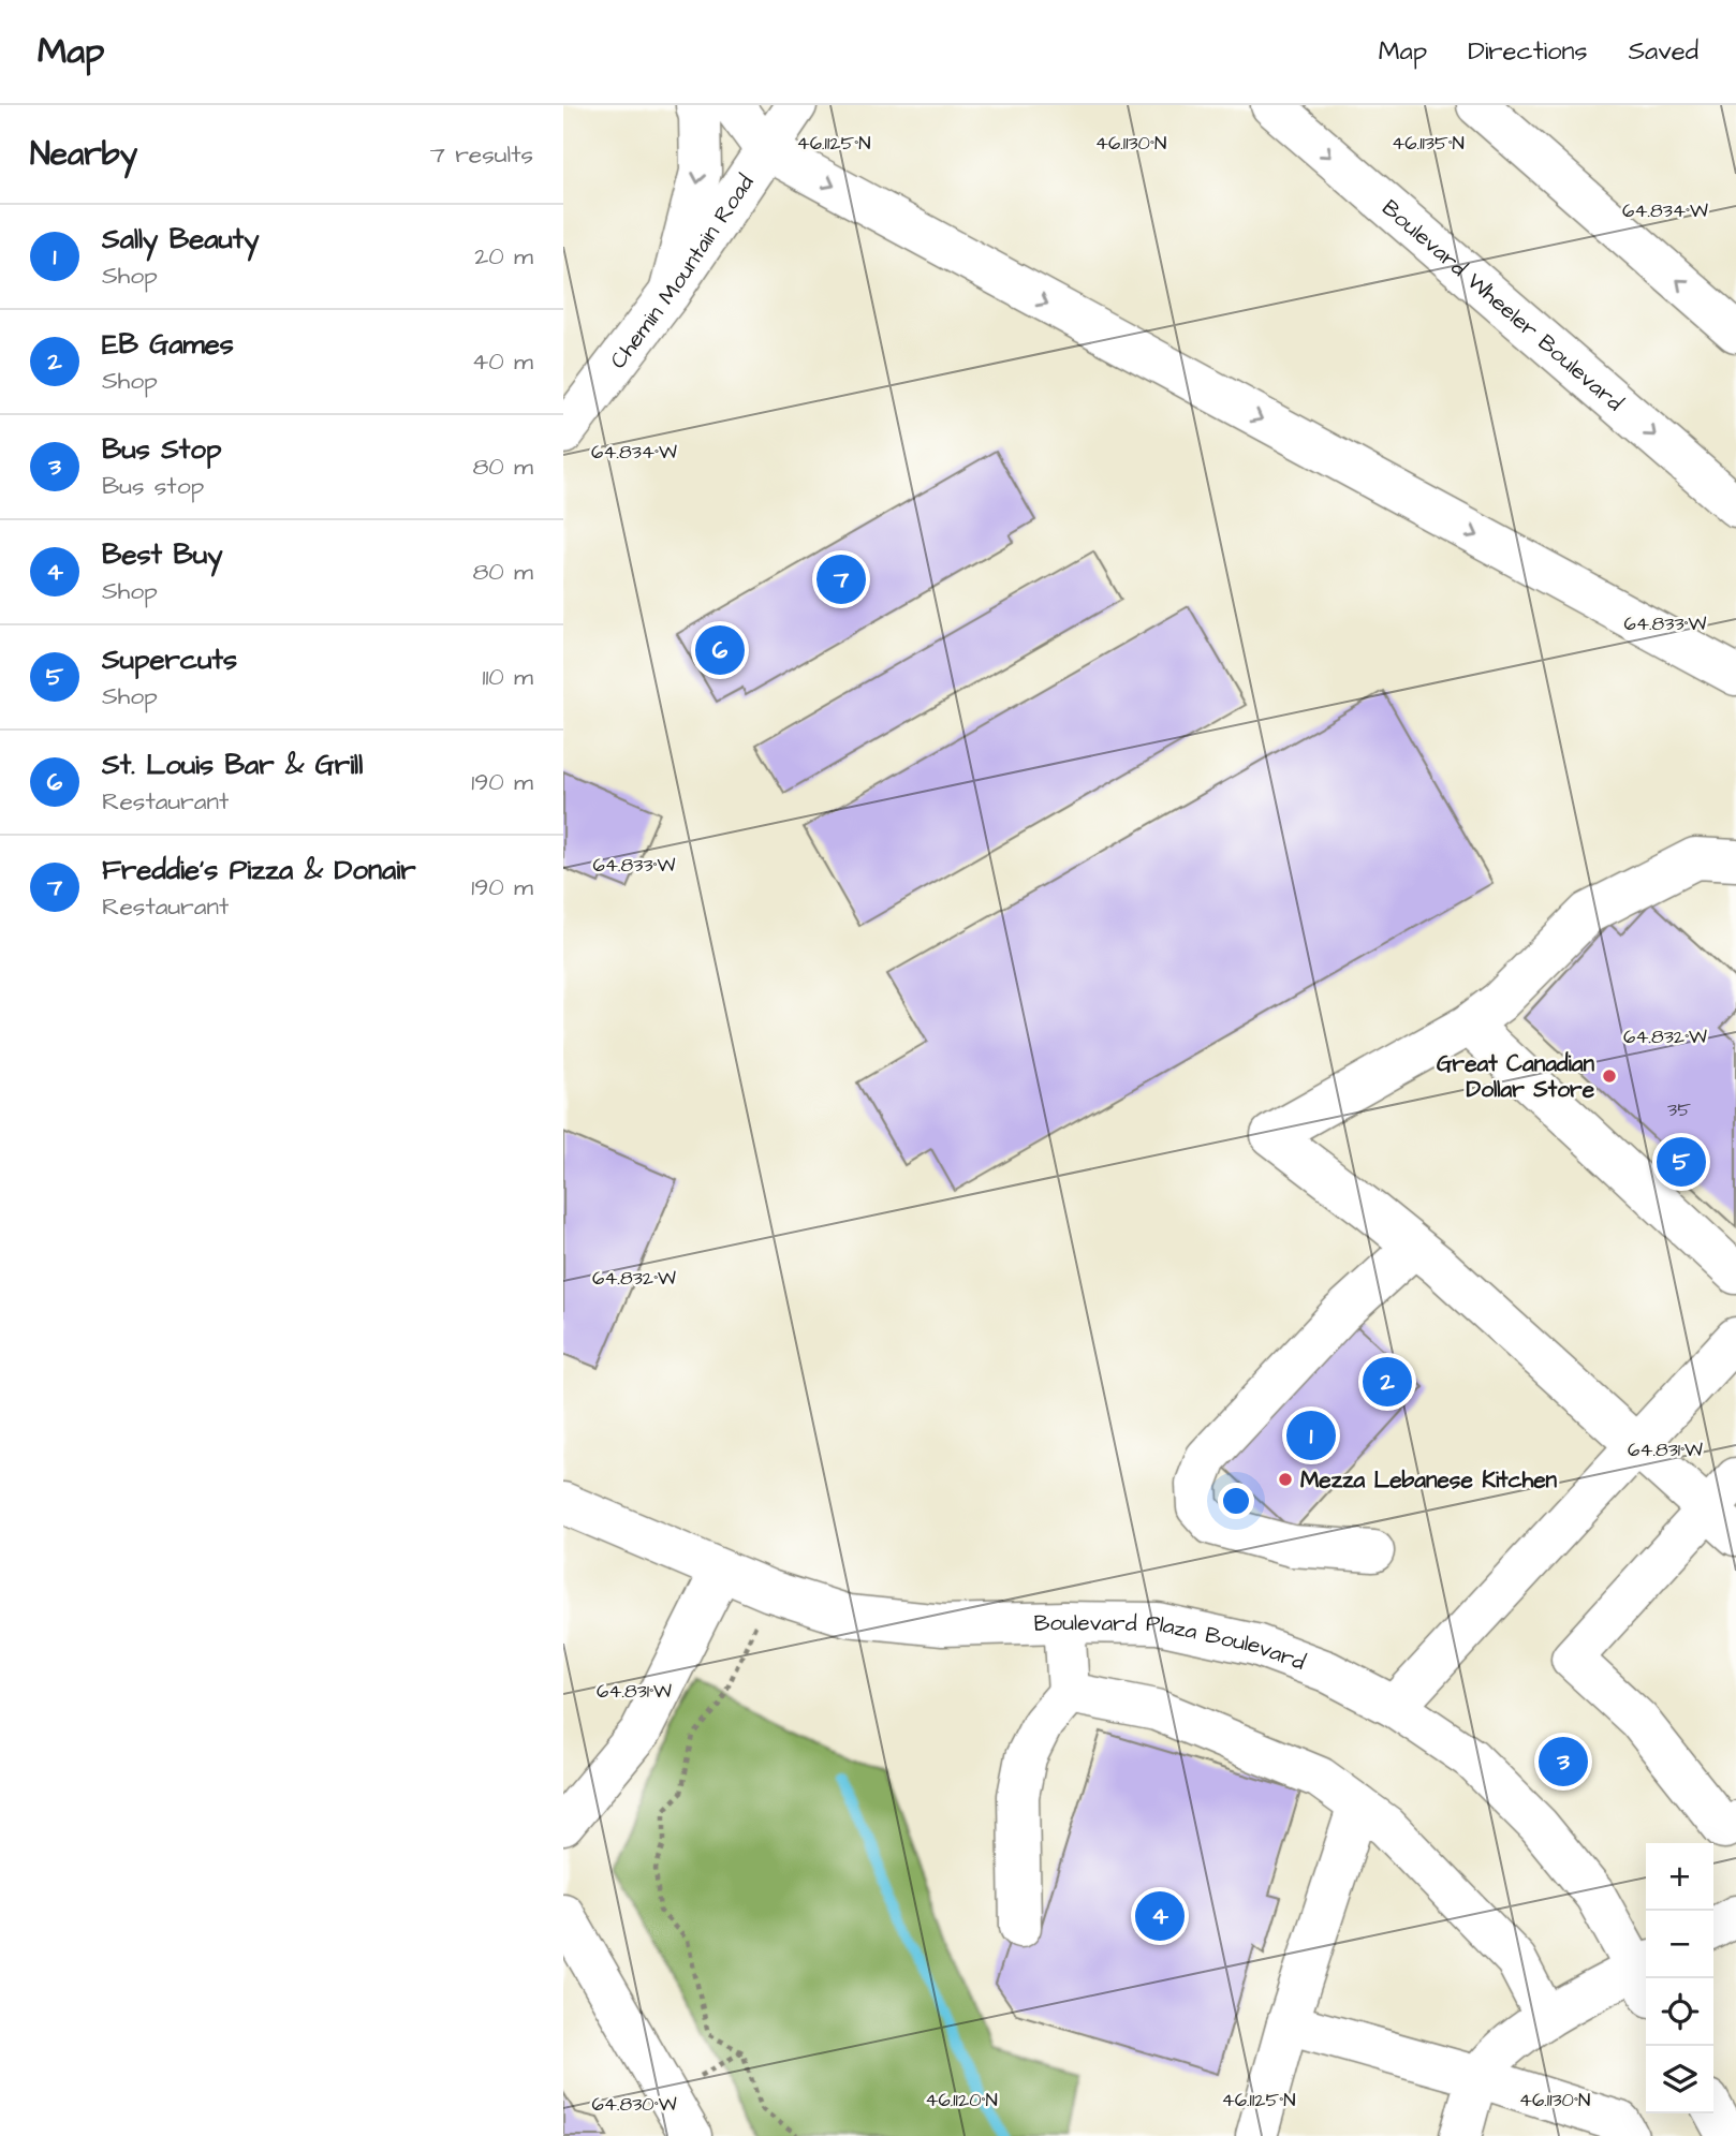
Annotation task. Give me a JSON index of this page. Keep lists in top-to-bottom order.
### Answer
{
  "streets": {
    "main road": ["Chemin Mountain Road", "Boulevard Wheeler Boulevard", "Boulevard Plaza Boulevard"]
  },
  "places": ["Great Canadian Dollar Store", "Mezza Lebanese Kitchen"],
  "house_numbers": ["35"],
  "page": {
    "header": "Map",
    "nav": ["Map", "Directions", "Saved"],
    "heading": ["Nearby", "7 results"],
    "list": [
      {
        "mark": "1",
        "name": "Sally Beauty",
        "note": "Shop",
        "value": "20 m"
      },
      {
        "mark": "2",
        "name": "EB Games",
        "note": "Shop",
        "value": "40 m"
      },
      {
        "mark": "3",
        "name": "Bus Stop",
        "note": "Bus stop",
        "value": "80 m"
      },
      {
        "mark": "4",
        "name": "Best Buy",
        "note": "Shop",
        "value": "80 m"
      },
      {
        "mark": "5",
        "name": "Supercuts",
        "note": "Shop",
        "value": "110 m"
      },
      {
        "mark": "6",
        "name": "St. Louis Bar & Grill",
        "note": "Restaurant",
        "value": "190 m"
      },
      {
        "mark": "7",
        "name": "Freddie's Pizza & Donair",
        "note": "Restaurant",
        "value": "190 m"
      }
    ],
    "pins": [
      "7",
      "6",
      "5",
      "2",
      "1",
      "3",
      "4"
    ],
    "map_buttons": ["+", "−"]
  },
  "coordinates": [
    "46.1125°N",
    "46.1130°N",
    "46.1135°N",
    "64.834°W",
    "64.833°W",
    "64.832°W",
    "64.831°W",
    "46.1120°N",
    "64.830°W"
  ]
}
